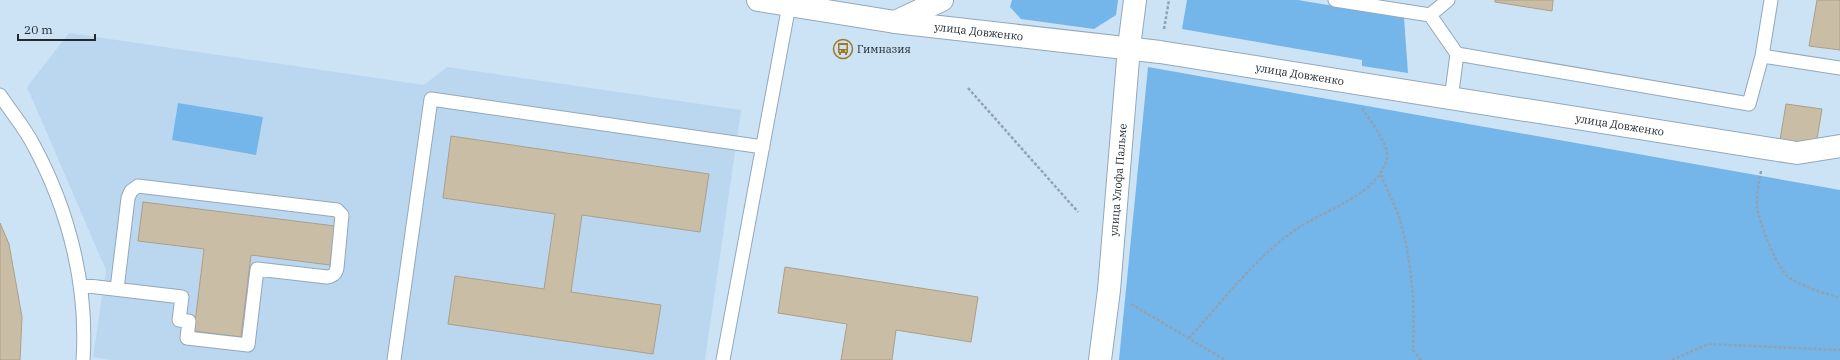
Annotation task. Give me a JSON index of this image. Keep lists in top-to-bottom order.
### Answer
{
  "streets": {
    "street": ["улица Довженко", "улица Улофа Пальме"]
  },
  "crossings": [
    ["улица Довженко", "улица Улофа Пальме"]
  ],
  "places": {
    "bus stop": ["Гимназия"]
  },
  "scale_bar": "20 m"
}
